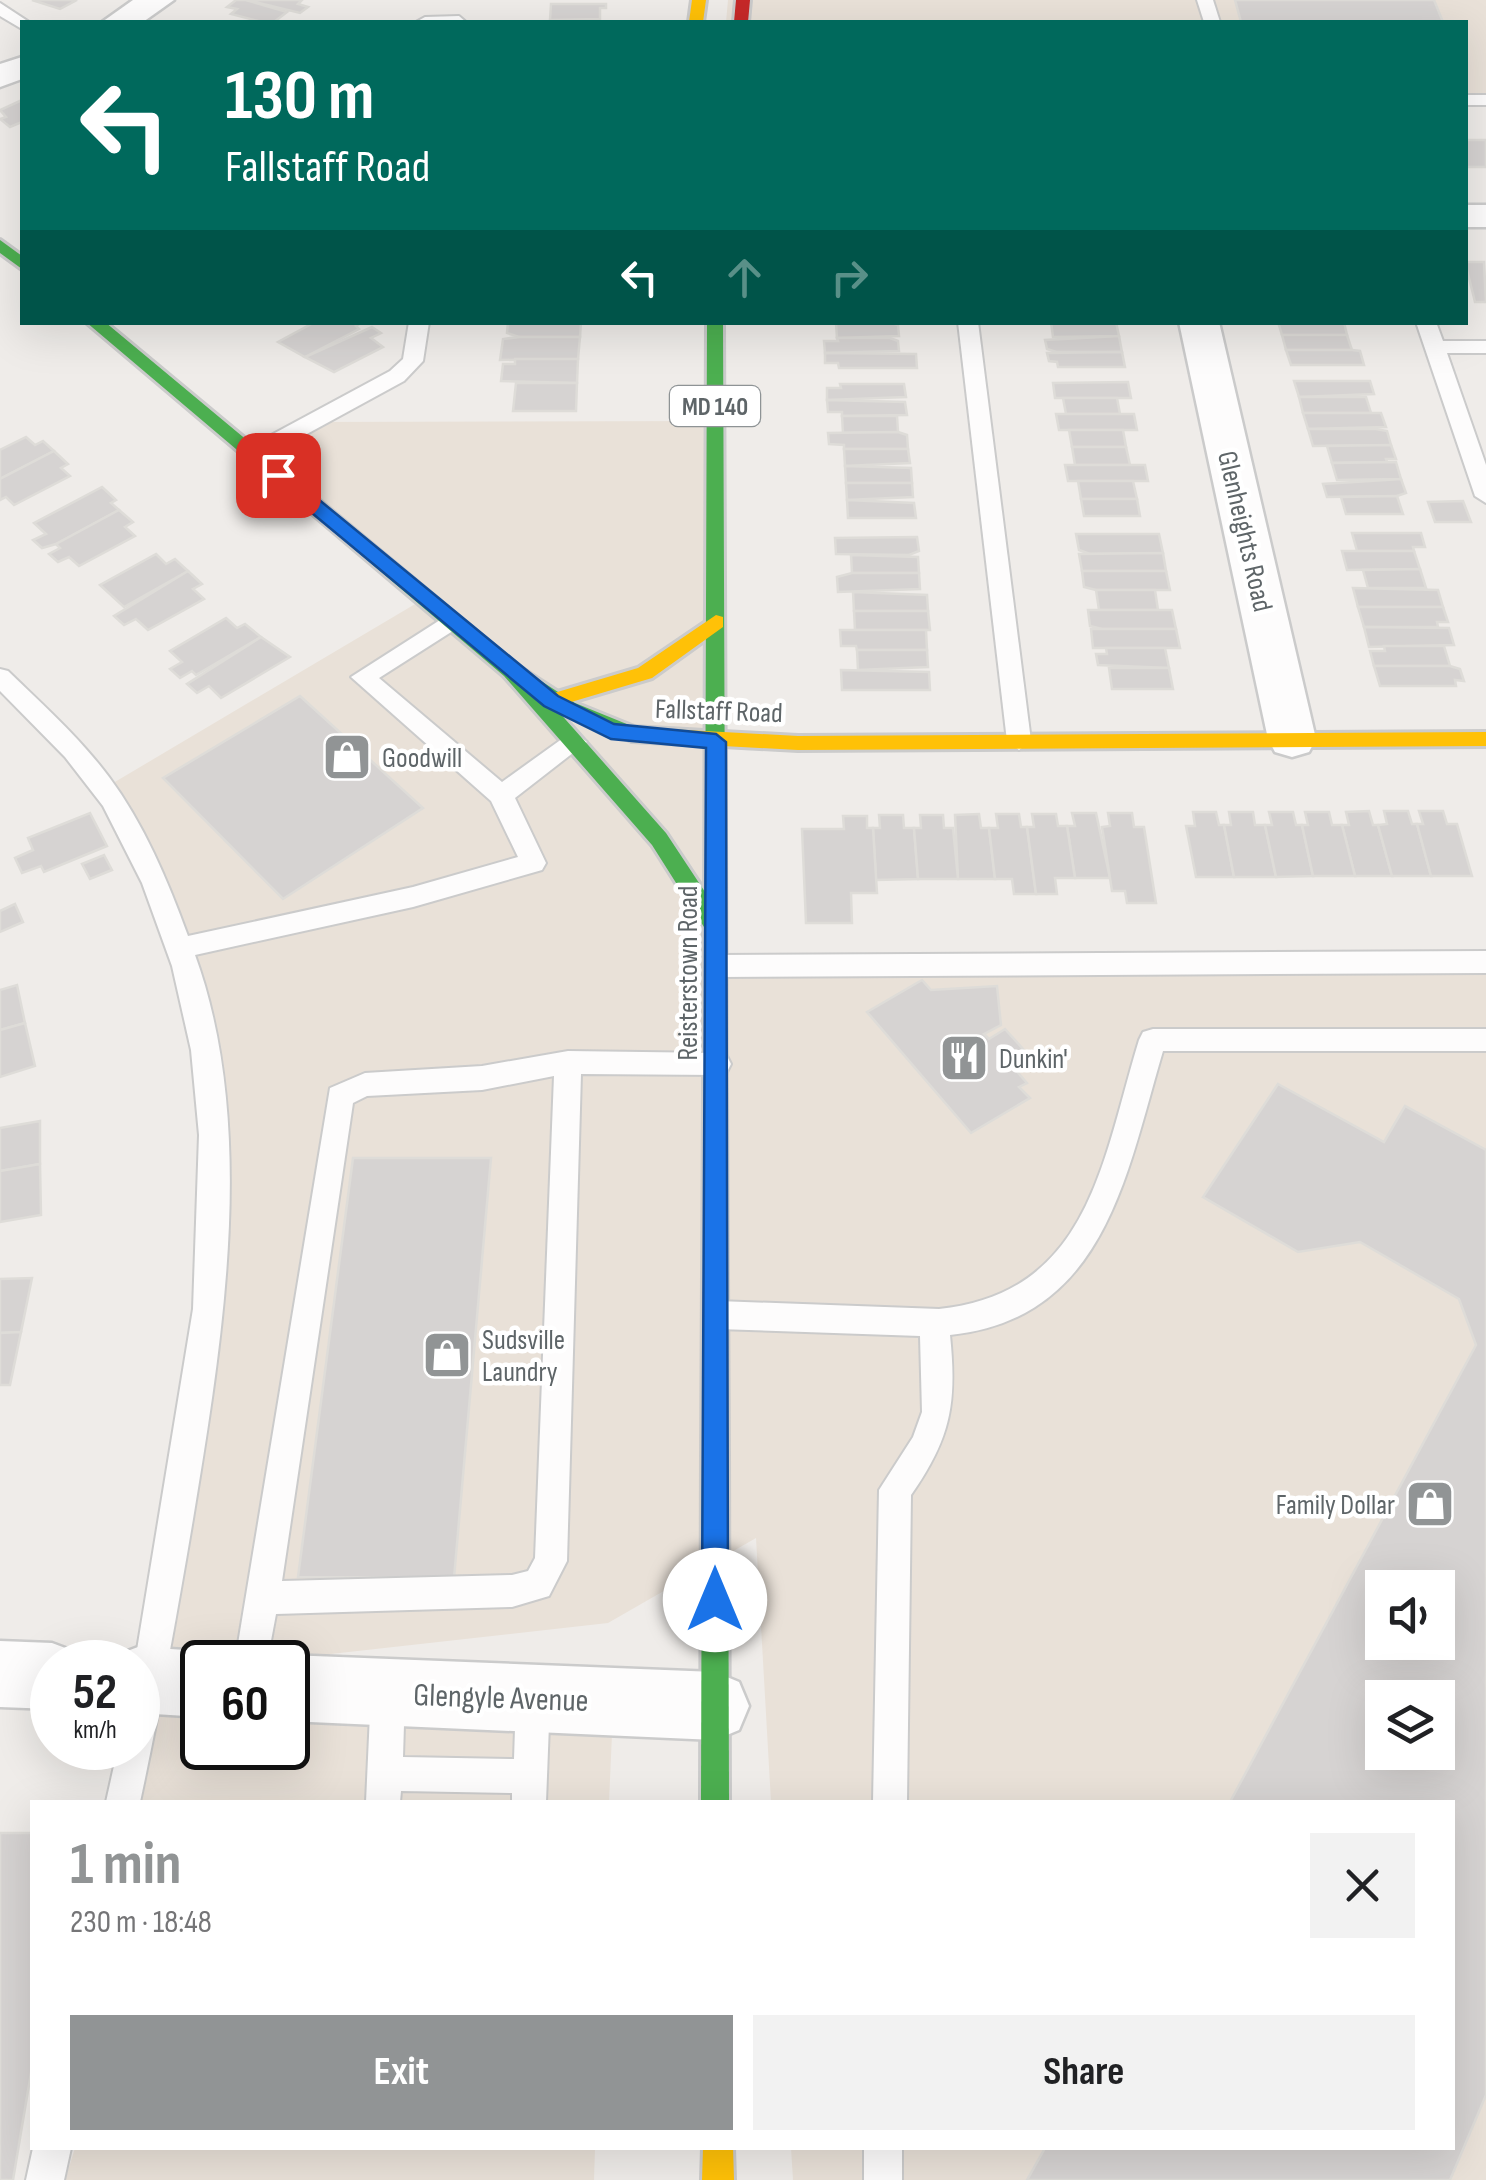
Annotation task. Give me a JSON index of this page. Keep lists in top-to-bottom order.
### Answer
{
  "streets": {
    "main road": ["MD 140", "Fallstaff Road", "Reisterstown Road"],
    "street": ["Glenheights Road", "Glengyle Avenue"]
  },
  "crossings": [
    ["Glenheights Road", "Fallstaff Road"],
    ["Fallstaff Road", "Reisterstown Road"],
    ["Reisterstown Road", "Glengyle Avenue"]
  ],
  "places": {
    "shop": ["Goodwill", "Sudsville Laundry", "Family Dollar"],
    "restaurant": ["Dunkin'"]
  },
  "page": {
    "turn": ["130 m", "Fallstaff Road"],
    "speed": "52 km/h",
    "limit": "60",
    "heading": ["1 min", "230 m · 18:48"],
    "buttons": ["Exit", "Share"]
  }
}
